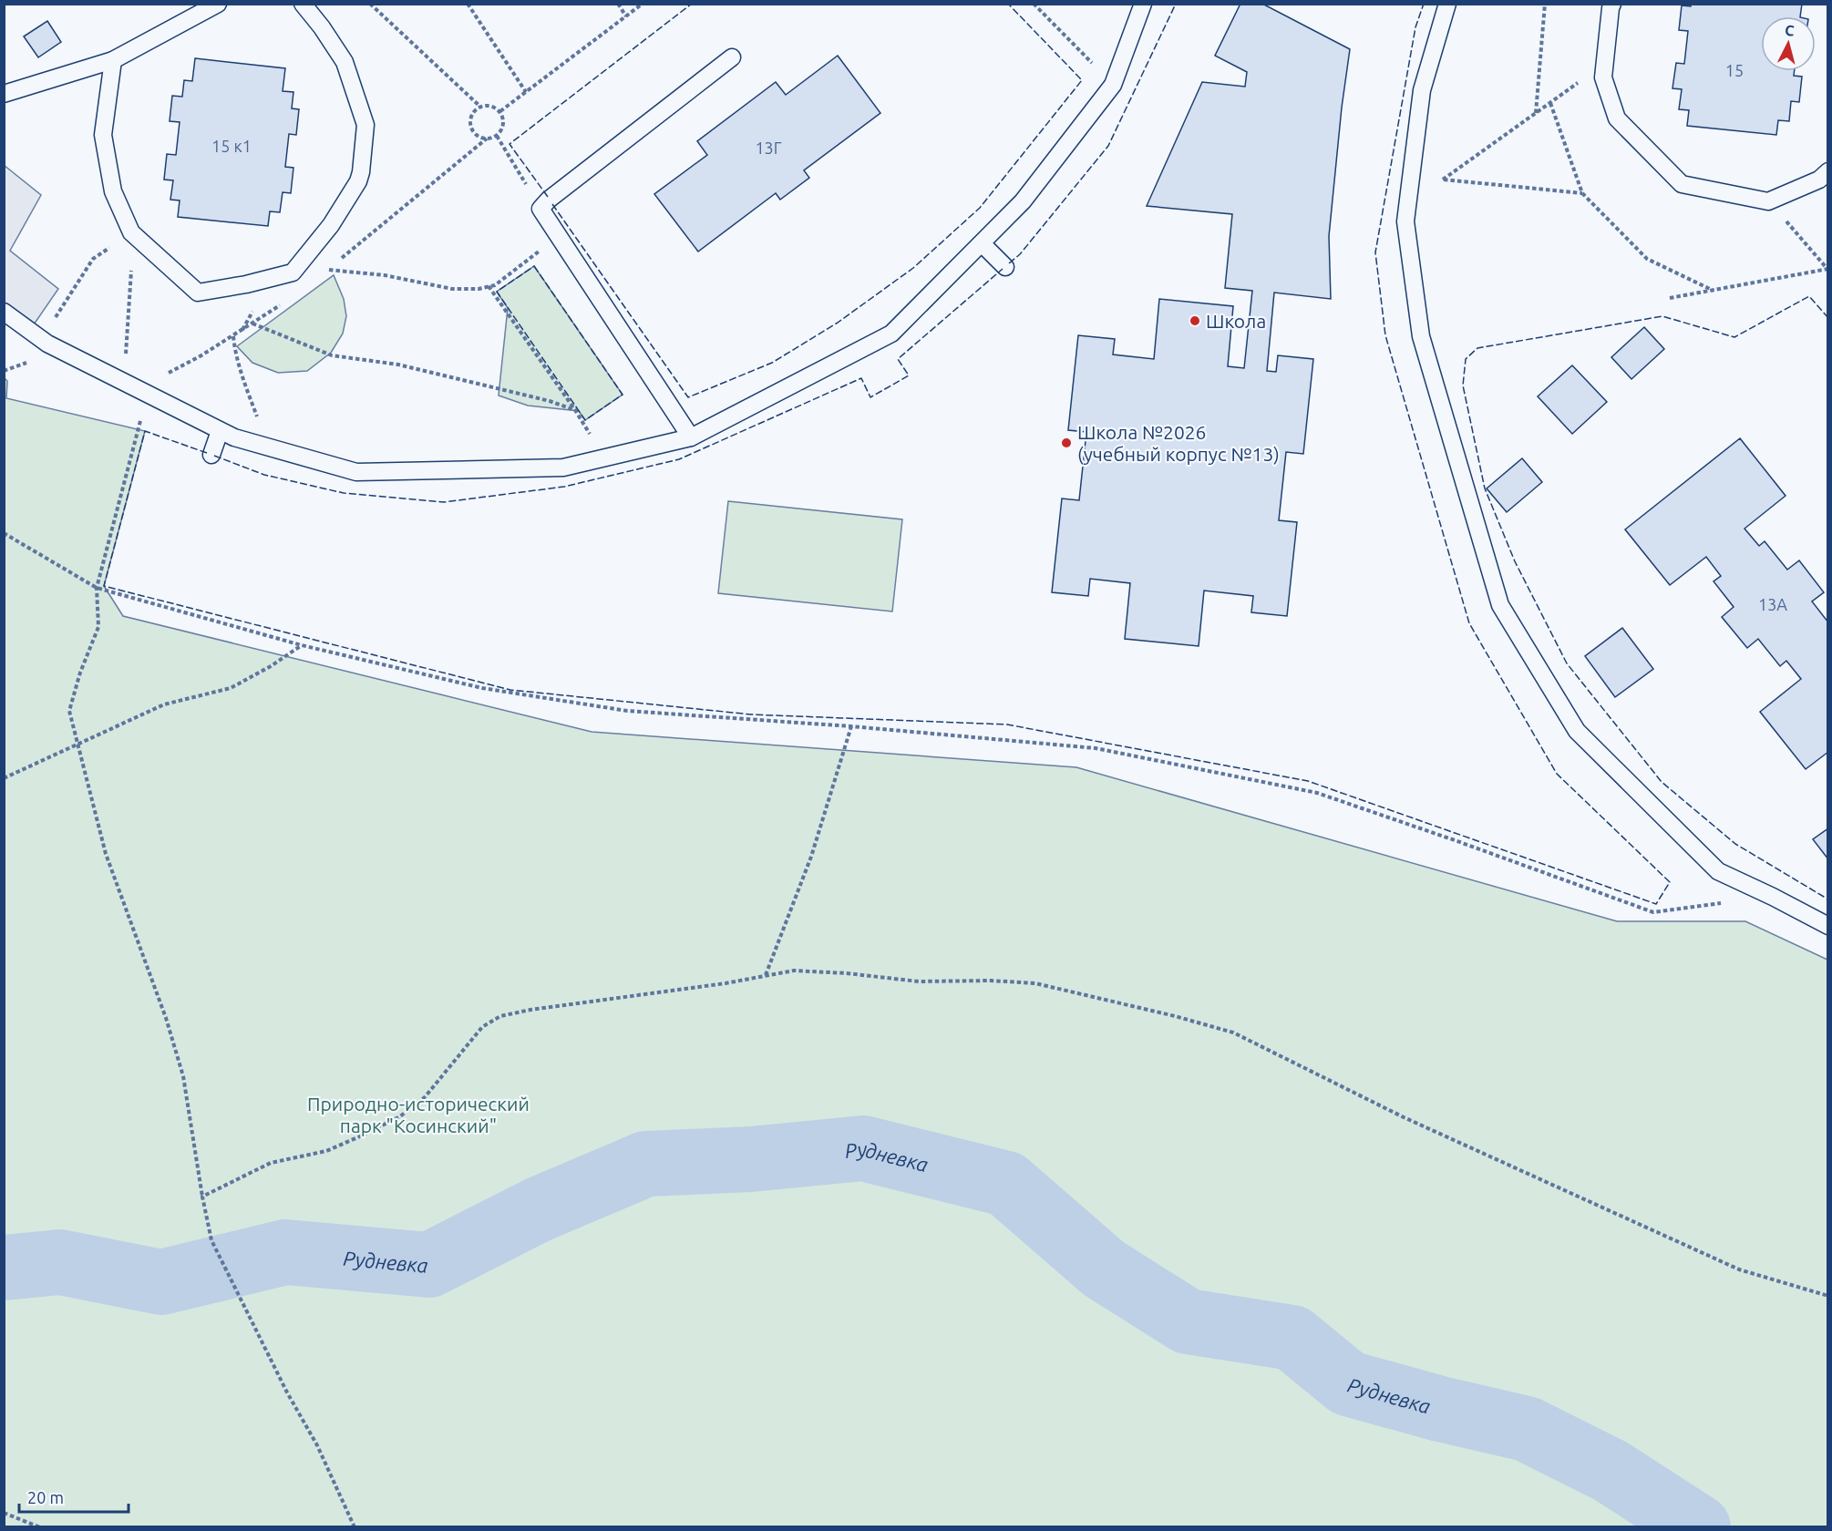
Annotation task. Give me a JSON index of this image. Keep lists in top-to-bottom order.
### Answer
{
  "water": ["Рудневка"],
  "parks": ["Природно-исторический парк \"Косинский\""],
  "places": ["Школа", "Школа №2026 (учебный корпус №13)"],
  "house_numbers": [
    "15",
    "15 к1",
    "13Г",
    "13А"
  ],
  "scale_bar": "20 m",
  "north": "top"
}
